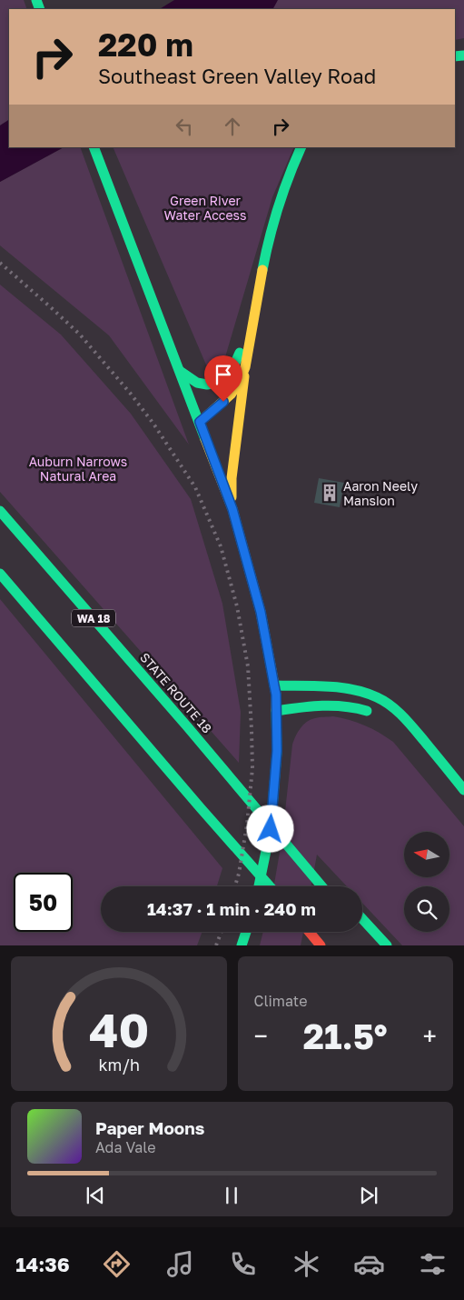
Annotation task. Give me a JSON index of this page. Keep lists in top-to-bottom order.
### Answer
{
  "streets": {
    "main road": ["WA 18", "STATE ROUTE 18"]
  },
  "parks": ["Green River Water Access", "Auburn Narrows Natural Area"],
  "places": {
    "building": ["Aaron Neely Mansion"]
  },
  "north": "left",
  "page": {
    "turn": ["220 m", "Southeast Green Valley Road"],
    "limit": "50",
    "trip": "14:37 · 1 min · 240 m",
    "tile": "Climate",
    "heat": ["−", "21.5°", "+"],
    "song": ["Paper Moons", "Ada Vale"],
    "tabs": "14:36",
    "gauge": ["40", "km/h"]
  }
}
